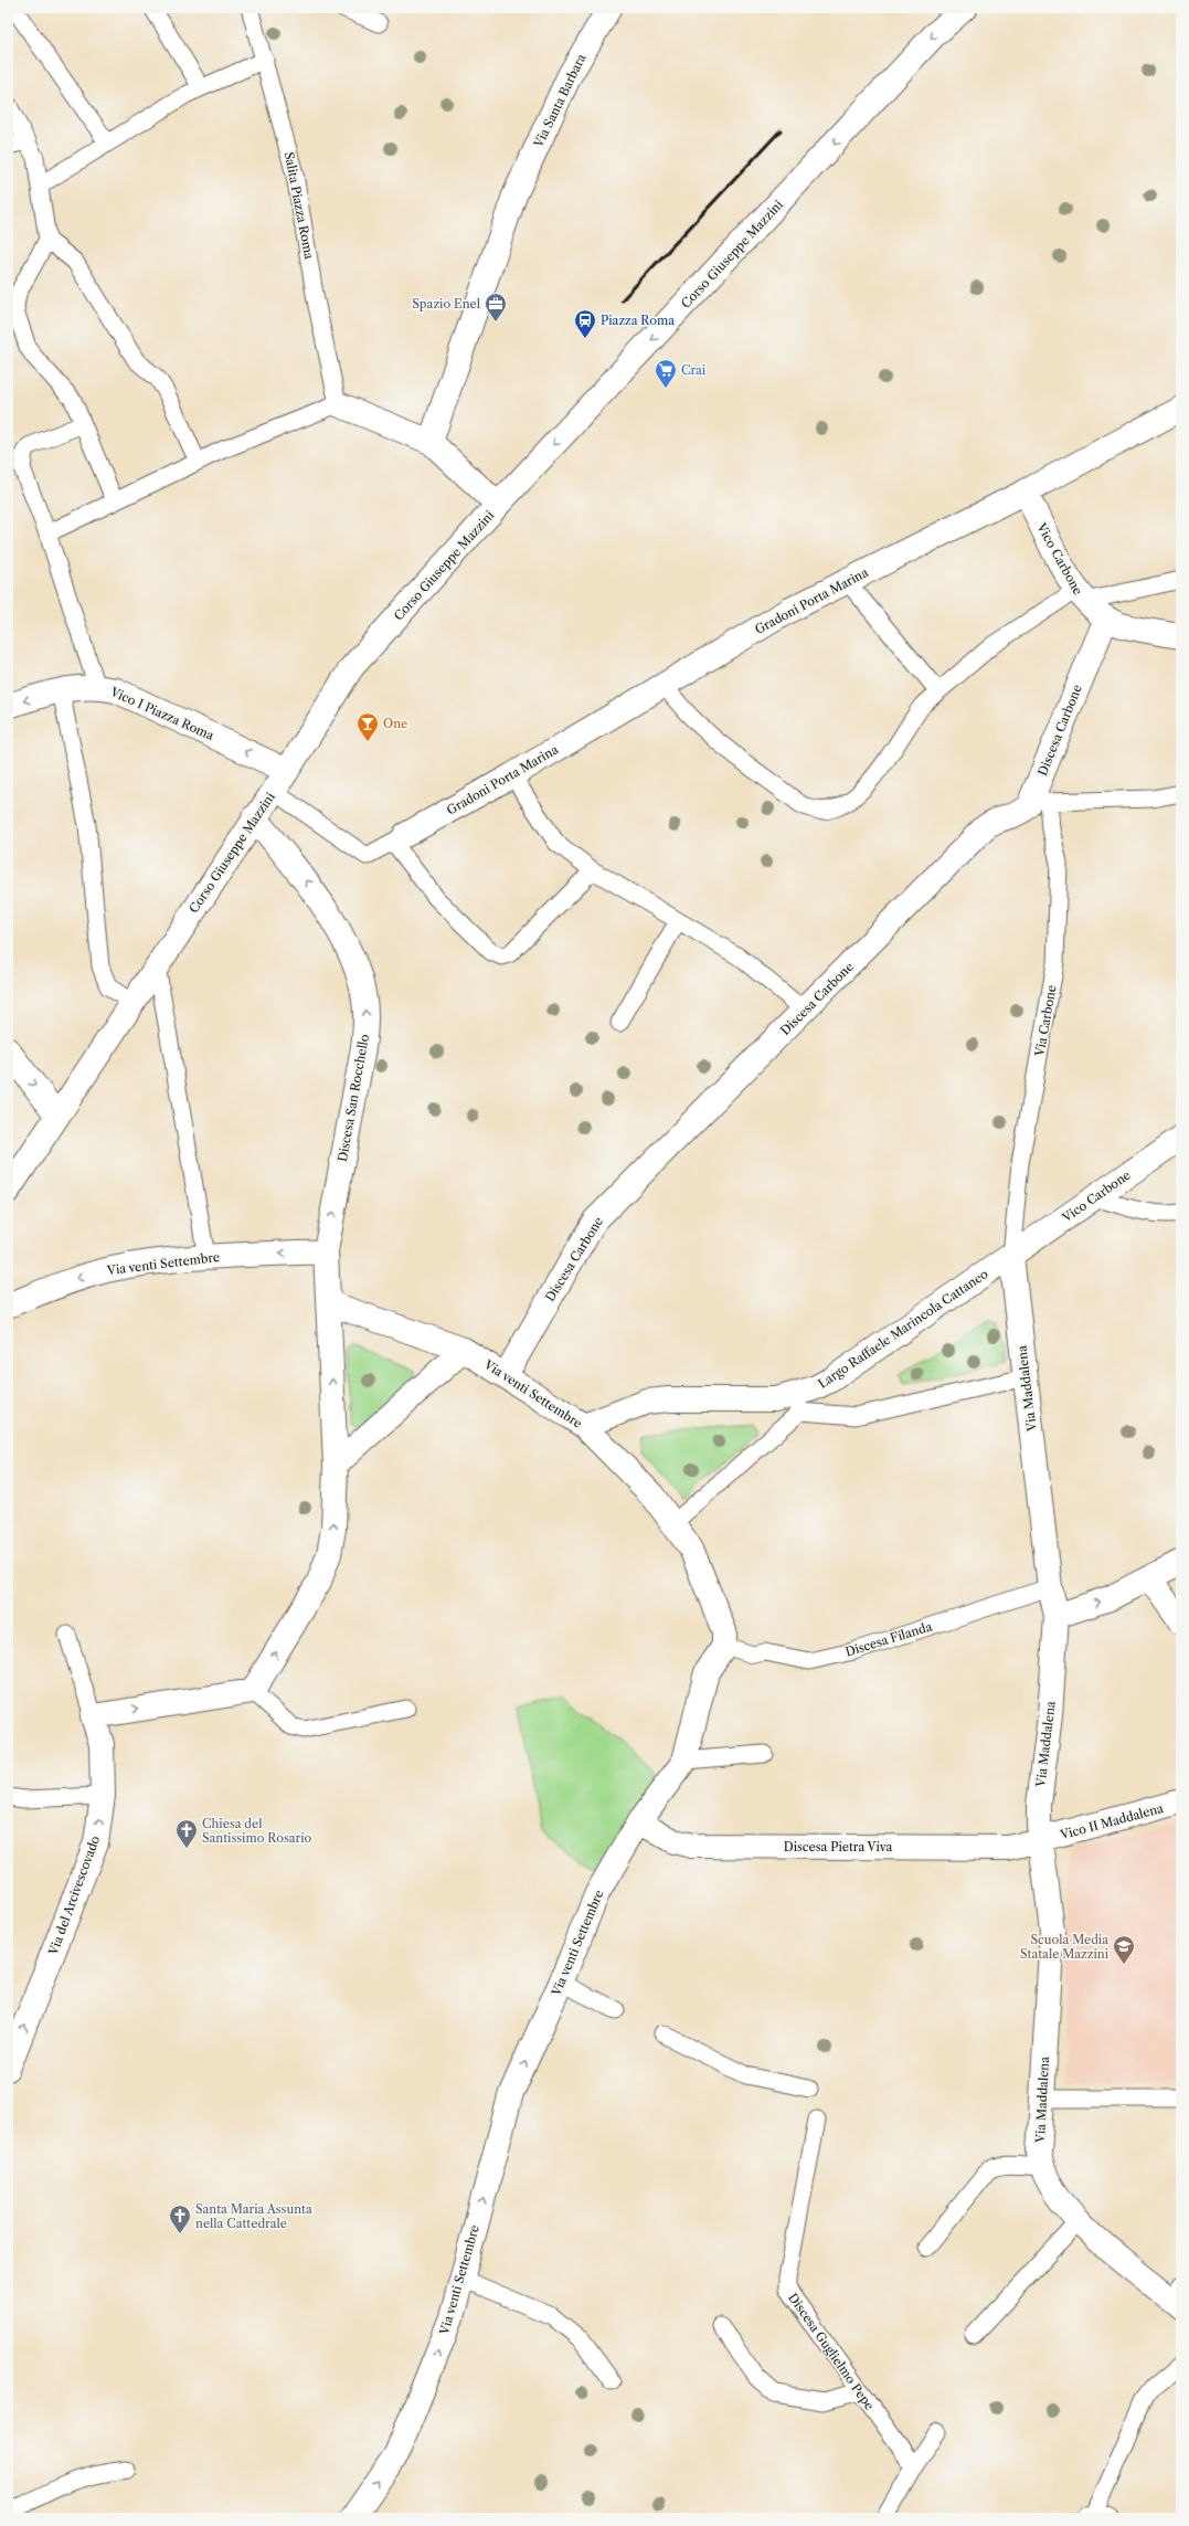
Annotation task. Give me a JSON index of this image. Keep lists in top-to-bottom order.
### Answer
{
  "streets": {
    "street": [
      "Via Santa Barbara",
      "Corso Giuseppe Mazzini",
      "Vico Carbone",
      "Gradoni Porta Marina",
      "Vico I Piazza Roma",
      "Discesa Carbone",
      "Discesa San Rocchello",
      "Via venti Settembre",
      "Largo Raffaele Marincola Cattaneo",
      "Via Maddalena",
      "Vico II Maddalena",
      "Discesa Pietra Viva",
      "Via del Arcivescovado"
    ],
    "lane": [
      "Salita Piazza Roma",
      "Via Carbone",
      "Discesa Filanda",
      "Discesa Guglielmo Pepe"
    ]
  },
  "crossings": [
    ["Corso Giuseppe Mazzini", "Vico I Piazza Roma"],
    ["Corso Giuseppe Mazzini", "Discesa San Rocchello"],
    ["Vico Carbone", "Gradoni Porta Marina"],
    ["Vico Carbone", "Discesa Carbone"],
    ["Vico Carbone", "Via Carbone"],
    ["Vico Carbone", "Largo Raffaele Marincola Cattaneo"],
    ["Vico Carbone", "Via Maddalena"],
    ["Discesa Carbone", "Via Carbone"],
    ["Discesa Carbone", "Via venti Settembre"],
    ["Via Carbone", "Largo Raffaele Marincola Cattaneo"],
    ["Via Carbone", "Via Maddalena"],
    ["Discesa San Rocchello", "Via venti Settembre"],
    ["Via venti Settembre", "Largo Raffaele Marincola Cattaneo"],
    ["Via venti Settembre", "Discesa Filanda"],
    ["Via venti Settembre", "Discesa Pietra Viva"],
    ["Largo Raffaele Marincola Cattaneo", "Via Maddalena"],
    ["Via Maddalena", "Discesa Filanda"],
    ["Via Maddalena", "Vico II Maddalena"],
    ["Via Maddalena", "Discesa Pietra Viva"],
    ["Vico II Maddalena", "Discesa Pietra Viva"]
  ],
  "one_way": [
    "Corso Giuseppe Mazzini",
    "Vico I Piazza Roma",
    "Discesa San Rocchello",
    "Via del Arcivescovado"
  ],
  "places": {
    "office": ["Spazio Enel"],
    "station": ["Piazza Roma"],
    "supermarket": ["Crai"],
    "bar": ["One"],
    "church": ["Chiesa del Santissimo Rosario", "Santa Maria Assunta nella Cattedrale"],
    "school or university": ["Scuola Media Statale Mazzini"]
  }
}
